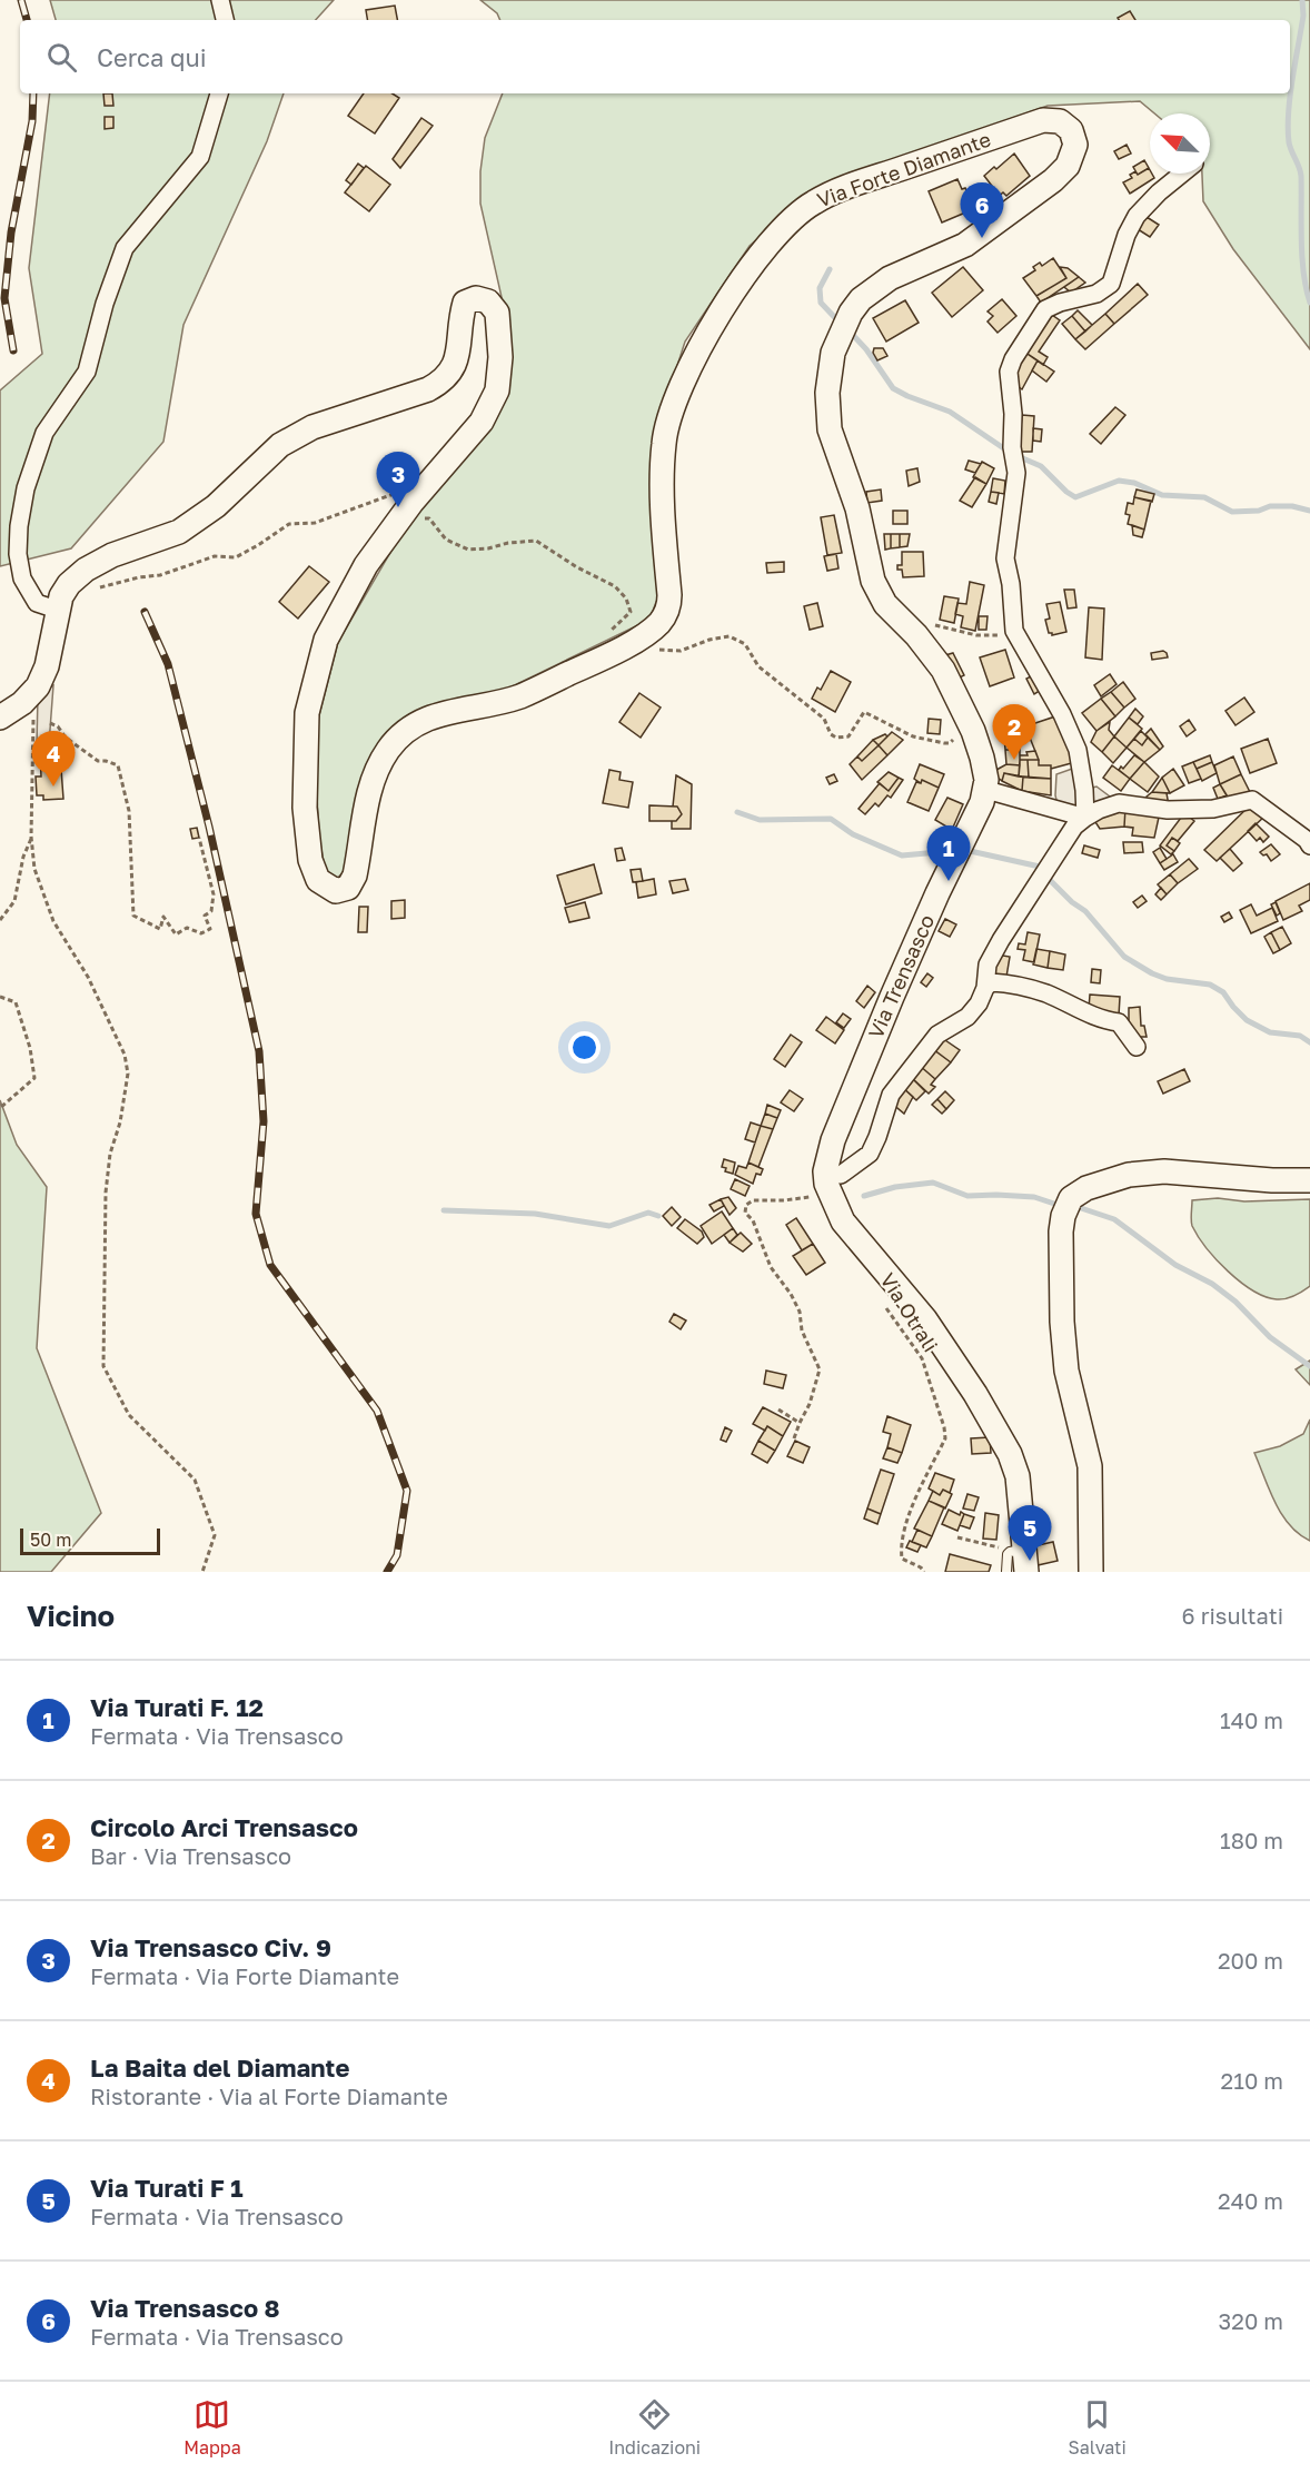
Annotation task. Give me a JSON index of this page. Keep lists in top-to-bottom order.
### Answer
{
  "streets": {
    "main road": ["Via Forte Diamante", "Via Trensasco"],
    "path": ["Via Otrali"]
  },
  "crossings": [
    ["Via Forte Diamante", "Via Trensasco"]
  ],
  "scale_bar": "50 m",
  "north": "top left",
  "page": {
    "search": "Cerca qui",
    "pins": [
      "6",
      "3",
      "2",
      "4",
      "1",
      "5"
    ],
    "scale": "50 m",
    "heading": ["Vicino", "6 risultati"],
    "list": [
      {
        "mark": "1",
        "name": "Via Turati F. 12",
        "note": "Fermata · Via Trensasco",
        "value": "140 m"
      },
      {
        "mark": "2",
        "name": "Circolo Arci Trensasco",
        "note": "Bar · Via Trensasco",
        "value": "180 m"
      },
      {
        "mark": "3",
        "name": "Via Trensasco Civ. 9",
        "note": "Fermata · Via Forte Diamante",
        "value": "200 m"
      },
      {
        "mark": "4",
        "name": "La Baita del Diamante",
        "note": "Ristorante · Via al Forte Diamante",
        "value": "210 m"
      },
      {
        "mark": "5",
        "name": "Via Turati F 1",
        "note": "Fermata · Via Trensasco",
        "value": "240 m"
      },
      {
        "mark": "6",
        "name": "Via Trensasco 8",
        "note": "Fermata · Via Trensasco",
        "value": "320 m"
      }
    ],
    "nav": ["Mappa", "Indicazioni", "Salvati"]
  }
}
